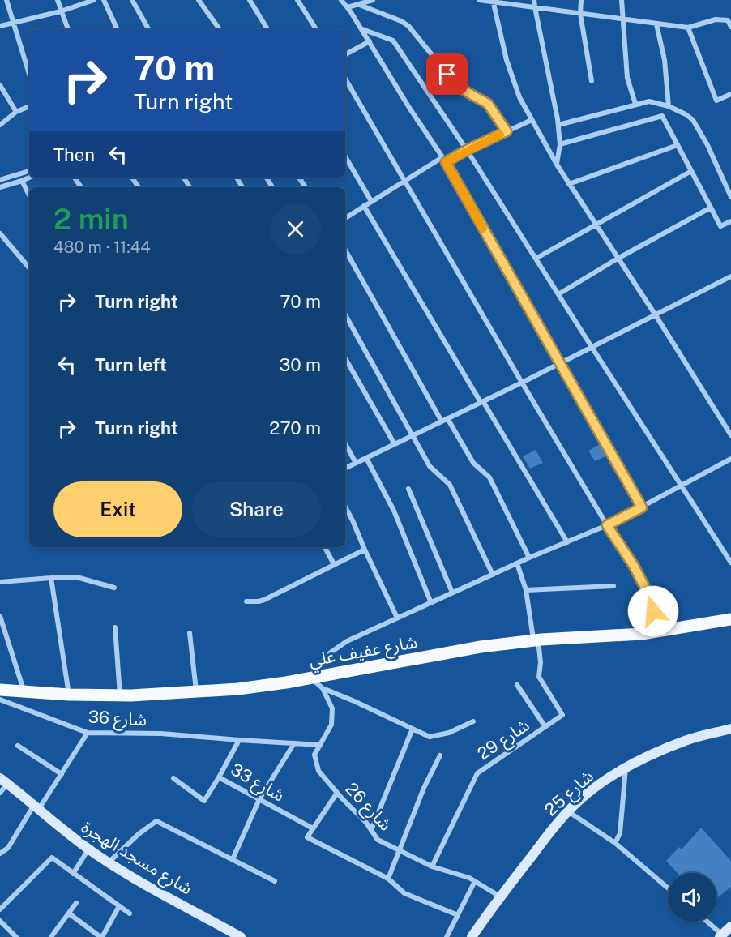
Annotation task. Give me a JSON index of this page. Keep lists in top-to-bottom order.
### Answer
{
  "streets": {
    "main road": ["شارع عفيف علي"],
    "street": [
      "شارع 36",
      "شارع 29",
      "شارع 33",
      "شارع 25",
      "شارع 26",
      "شارع مسجد الهجرة"
    ]
  },
  "crossings": [
    ["شارع عفيف علي", "شارع 29"],
    ["شارع عفيف علي", "شارع 26"],
    ["شارع 36", "شارع 33"],
    ["شارع 29", "شارع 26"],
    ["شارع 33", "شارع 26"],
    ["شارع 25", "شارع 26"]
  ],
  "page": {
    "turn": ["70 m", "Turn right"],
    "then": "Then",
    "heading": ["2 min", "480 m · 11:44"],
    "list": [
      {
        "name": "Turn right",
        "value": "70 m"
      },
      {
        "name": "Turn left",
        "value": "30 m"
      },
      {
        "name": "Turn right",
        "value": "270 m"
      }
    ],
    "buttons": ["Exit", "Share"]
  }
}
